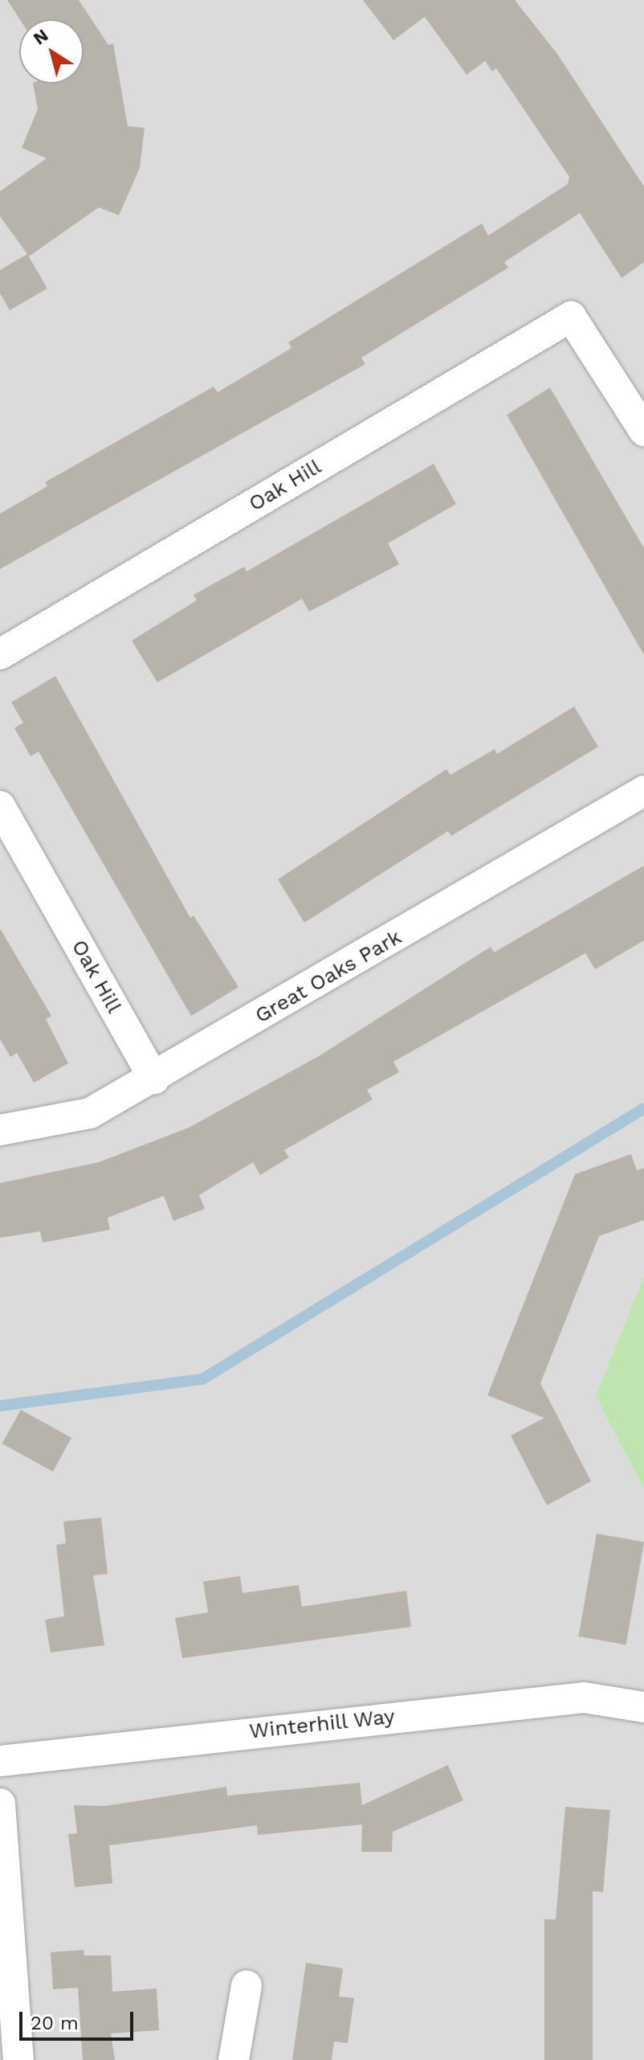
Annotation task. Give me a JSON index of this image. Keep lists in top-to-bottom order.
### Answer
{
  "streets": {
    "street": ["Oak Hill", "Great Oaks Park", "Winterhill Way"]
  },
  "crossings": [
    ["Oak Hill", "Great Oaks Park"]
  ],
  "scale_bar": "20 m",
  "north": "top left"
}
